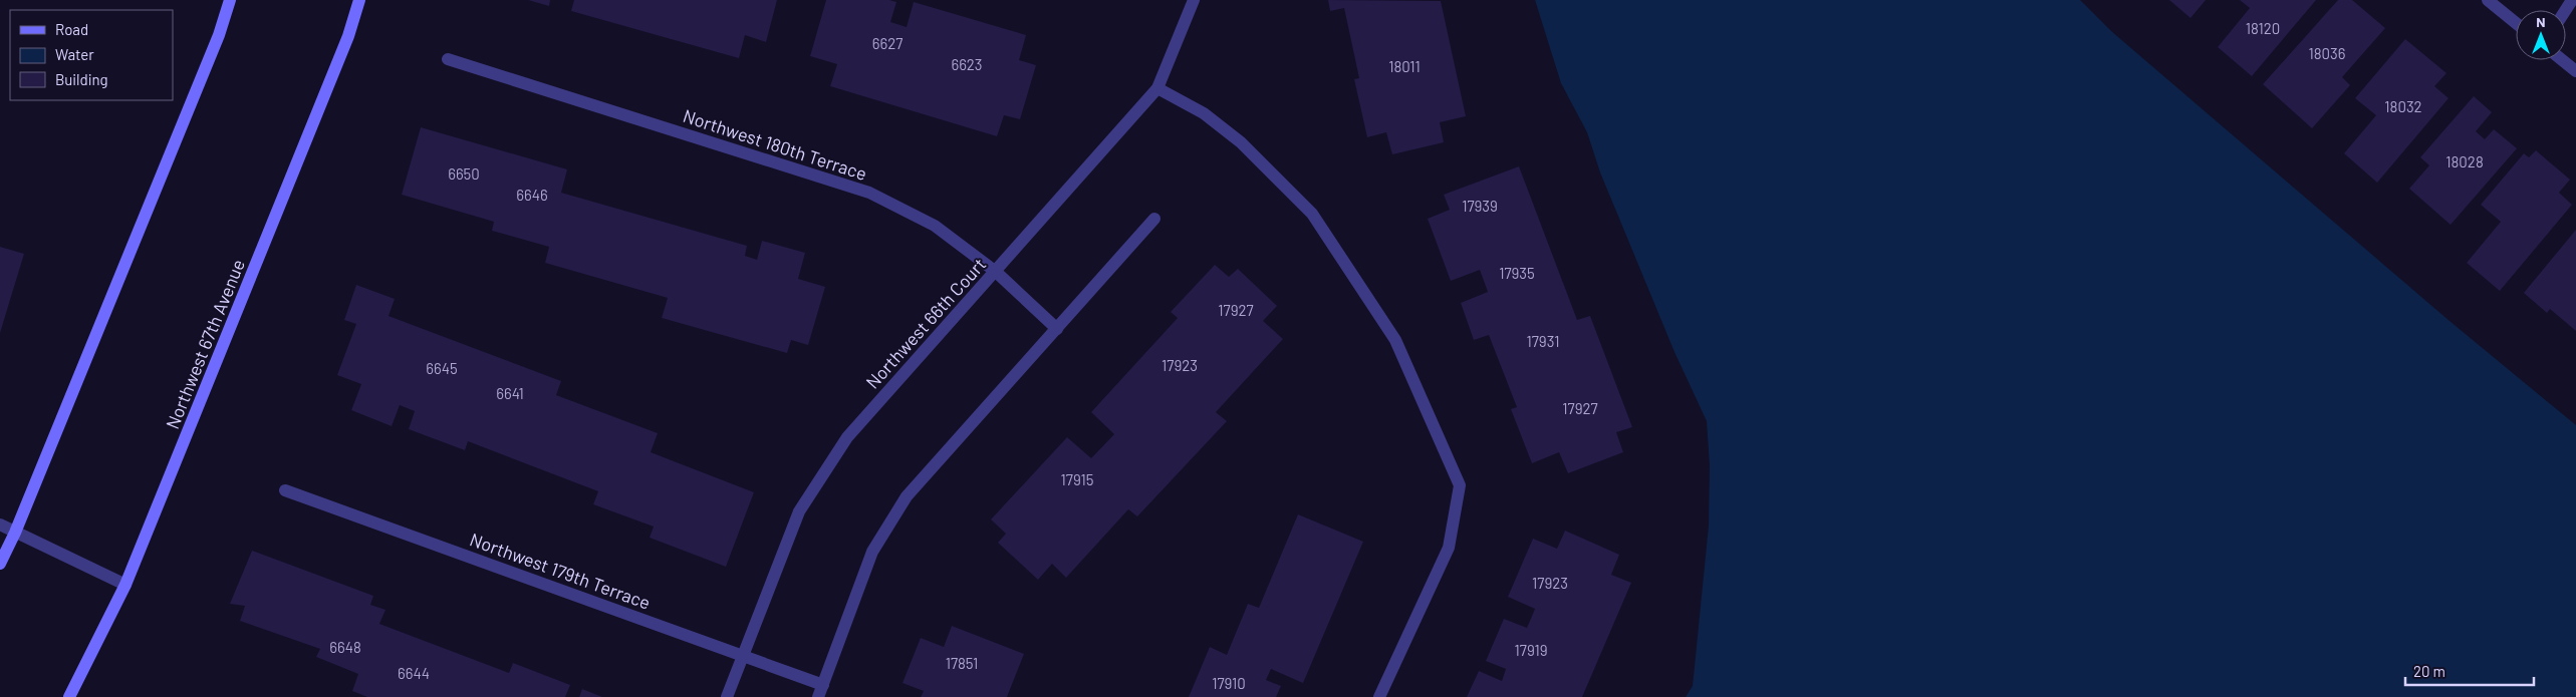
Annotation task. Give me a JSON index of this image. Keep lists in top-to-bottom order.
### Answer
{
  "streets": {
    "main road": ["Northwest 67th Avenue"],
    "street": ["Northwest 180th Terrace", "Northwest 66th Court", "Northwest 179th Terrace"]
  },
  "crossings": [
    ["Northwest 180th Terrace", "Northwest 66th Court"],
    ["Northwest 66th Court", "Northwest 179th Terrace"]
  ],
  "house_numbers": [
    "18120",
    "6627",
    "18036",
    "6623",
    "18011",
    "18032",
    "18028",
    "6650",
    "6646",
    "17939",
    "17935",
    "17927",
    "17931",
    "17923",
    "6645",
    "6641",
    "17927",
    "17915",
    "17923",
    "6648",
    "17919",
    "17851",
    "6644",
    "17910"
  ],
  "legend": ["Road", "Water", "Building"],
  "scale_bar": "20 m",
  "north": "top"
}
